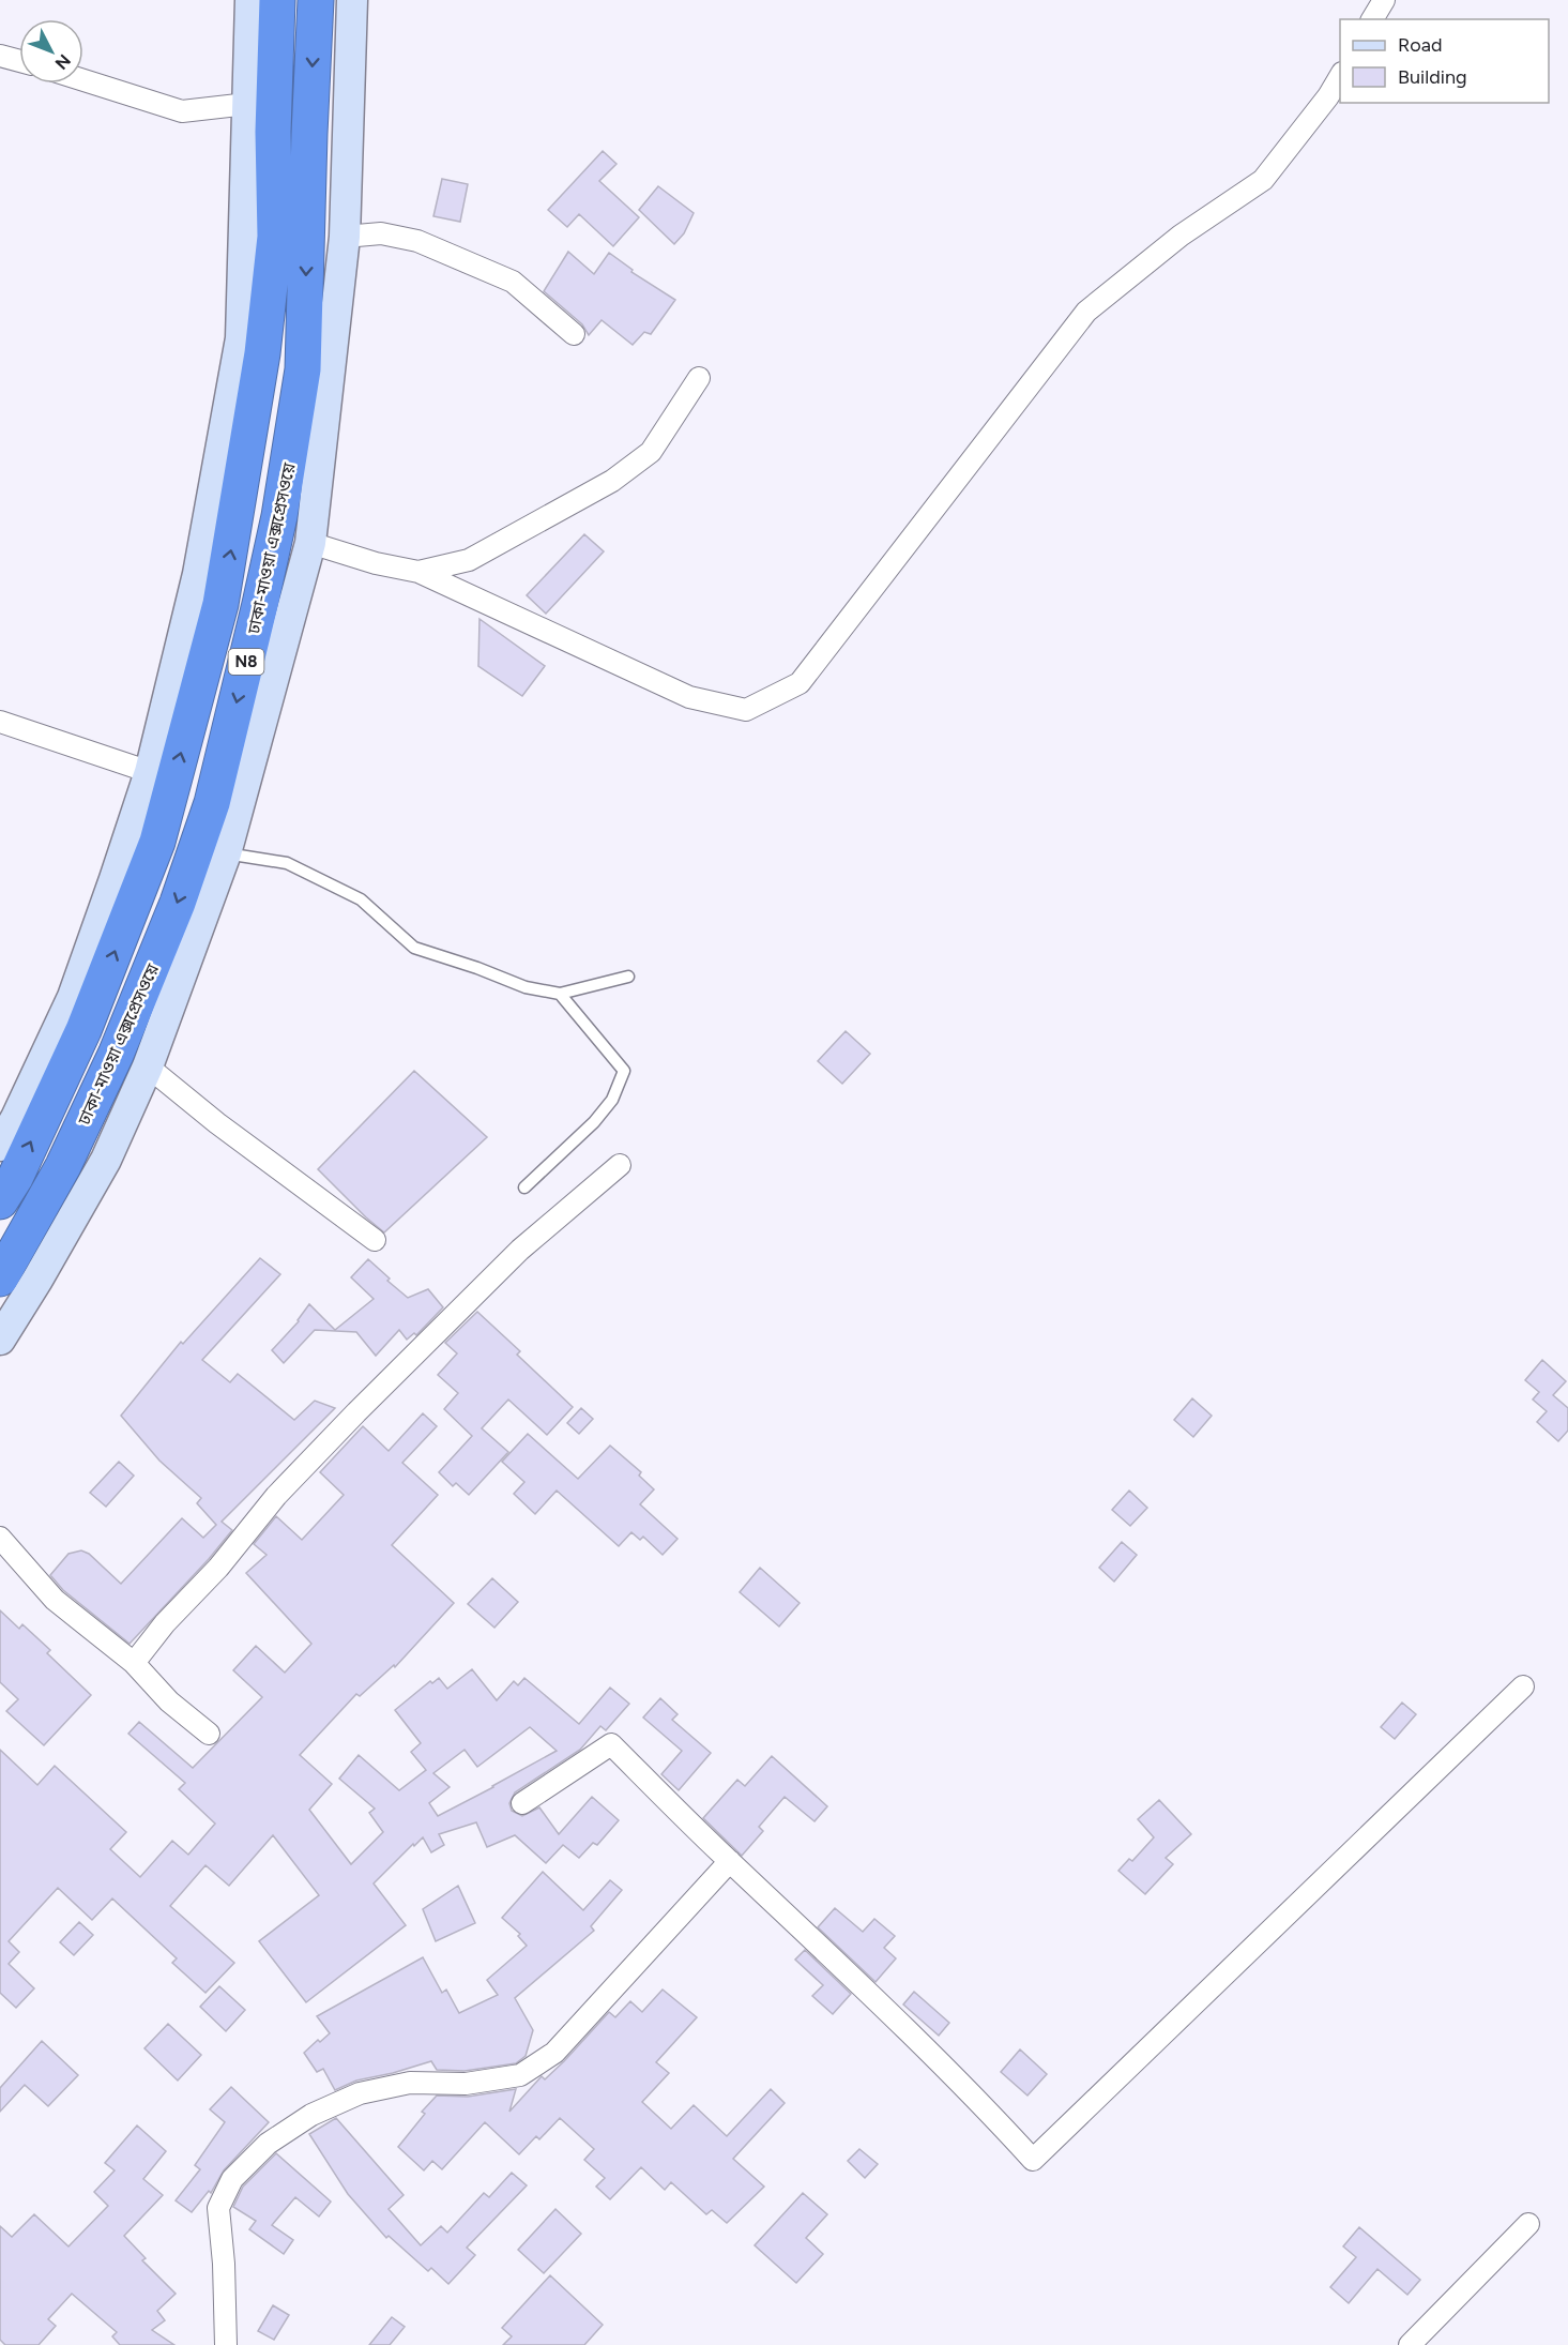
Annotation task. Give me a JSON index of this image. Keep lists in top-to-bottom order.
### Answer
{
  "streets": {
    "highway": ["ঢাকা-মাওয়া এক্সপ্রেসওয়ে", "N8"]
  },
  "legend": ["Road", "Building"],
  "north": "bottom right"
}
